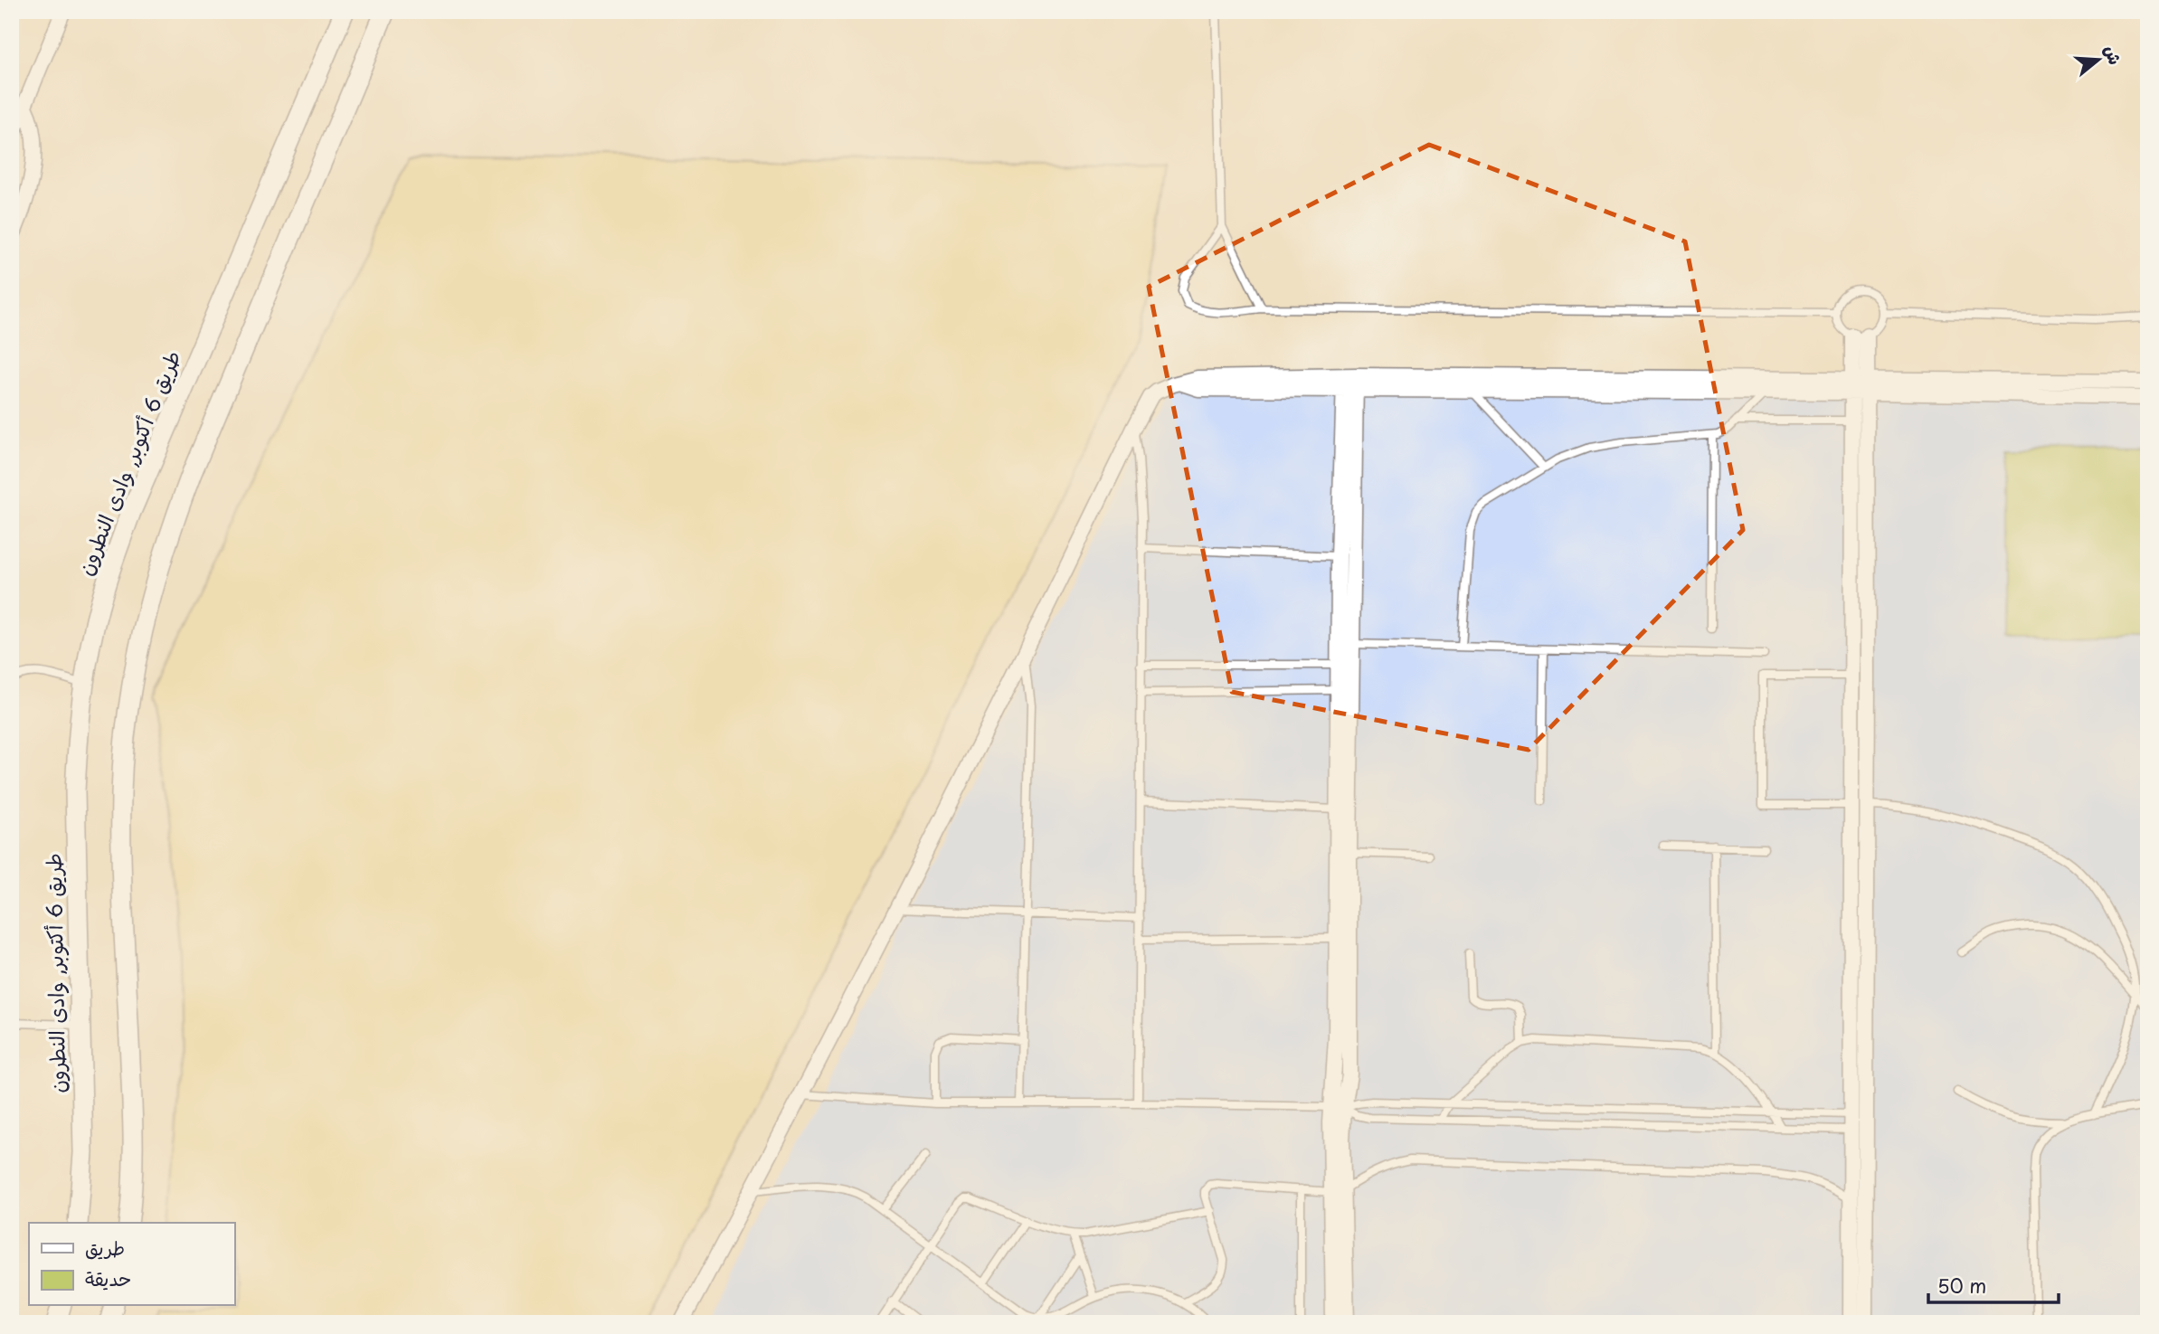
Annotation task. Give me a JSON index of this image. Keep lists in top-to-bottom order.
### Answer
{
  "streets": {
    "street": ["طريق 6 أكتوبر, وادى النطرون"]
  },
  "legend": ["طريق", "حديقة"],
  "scale_bar": "50 m",
  "north": "right"
}
